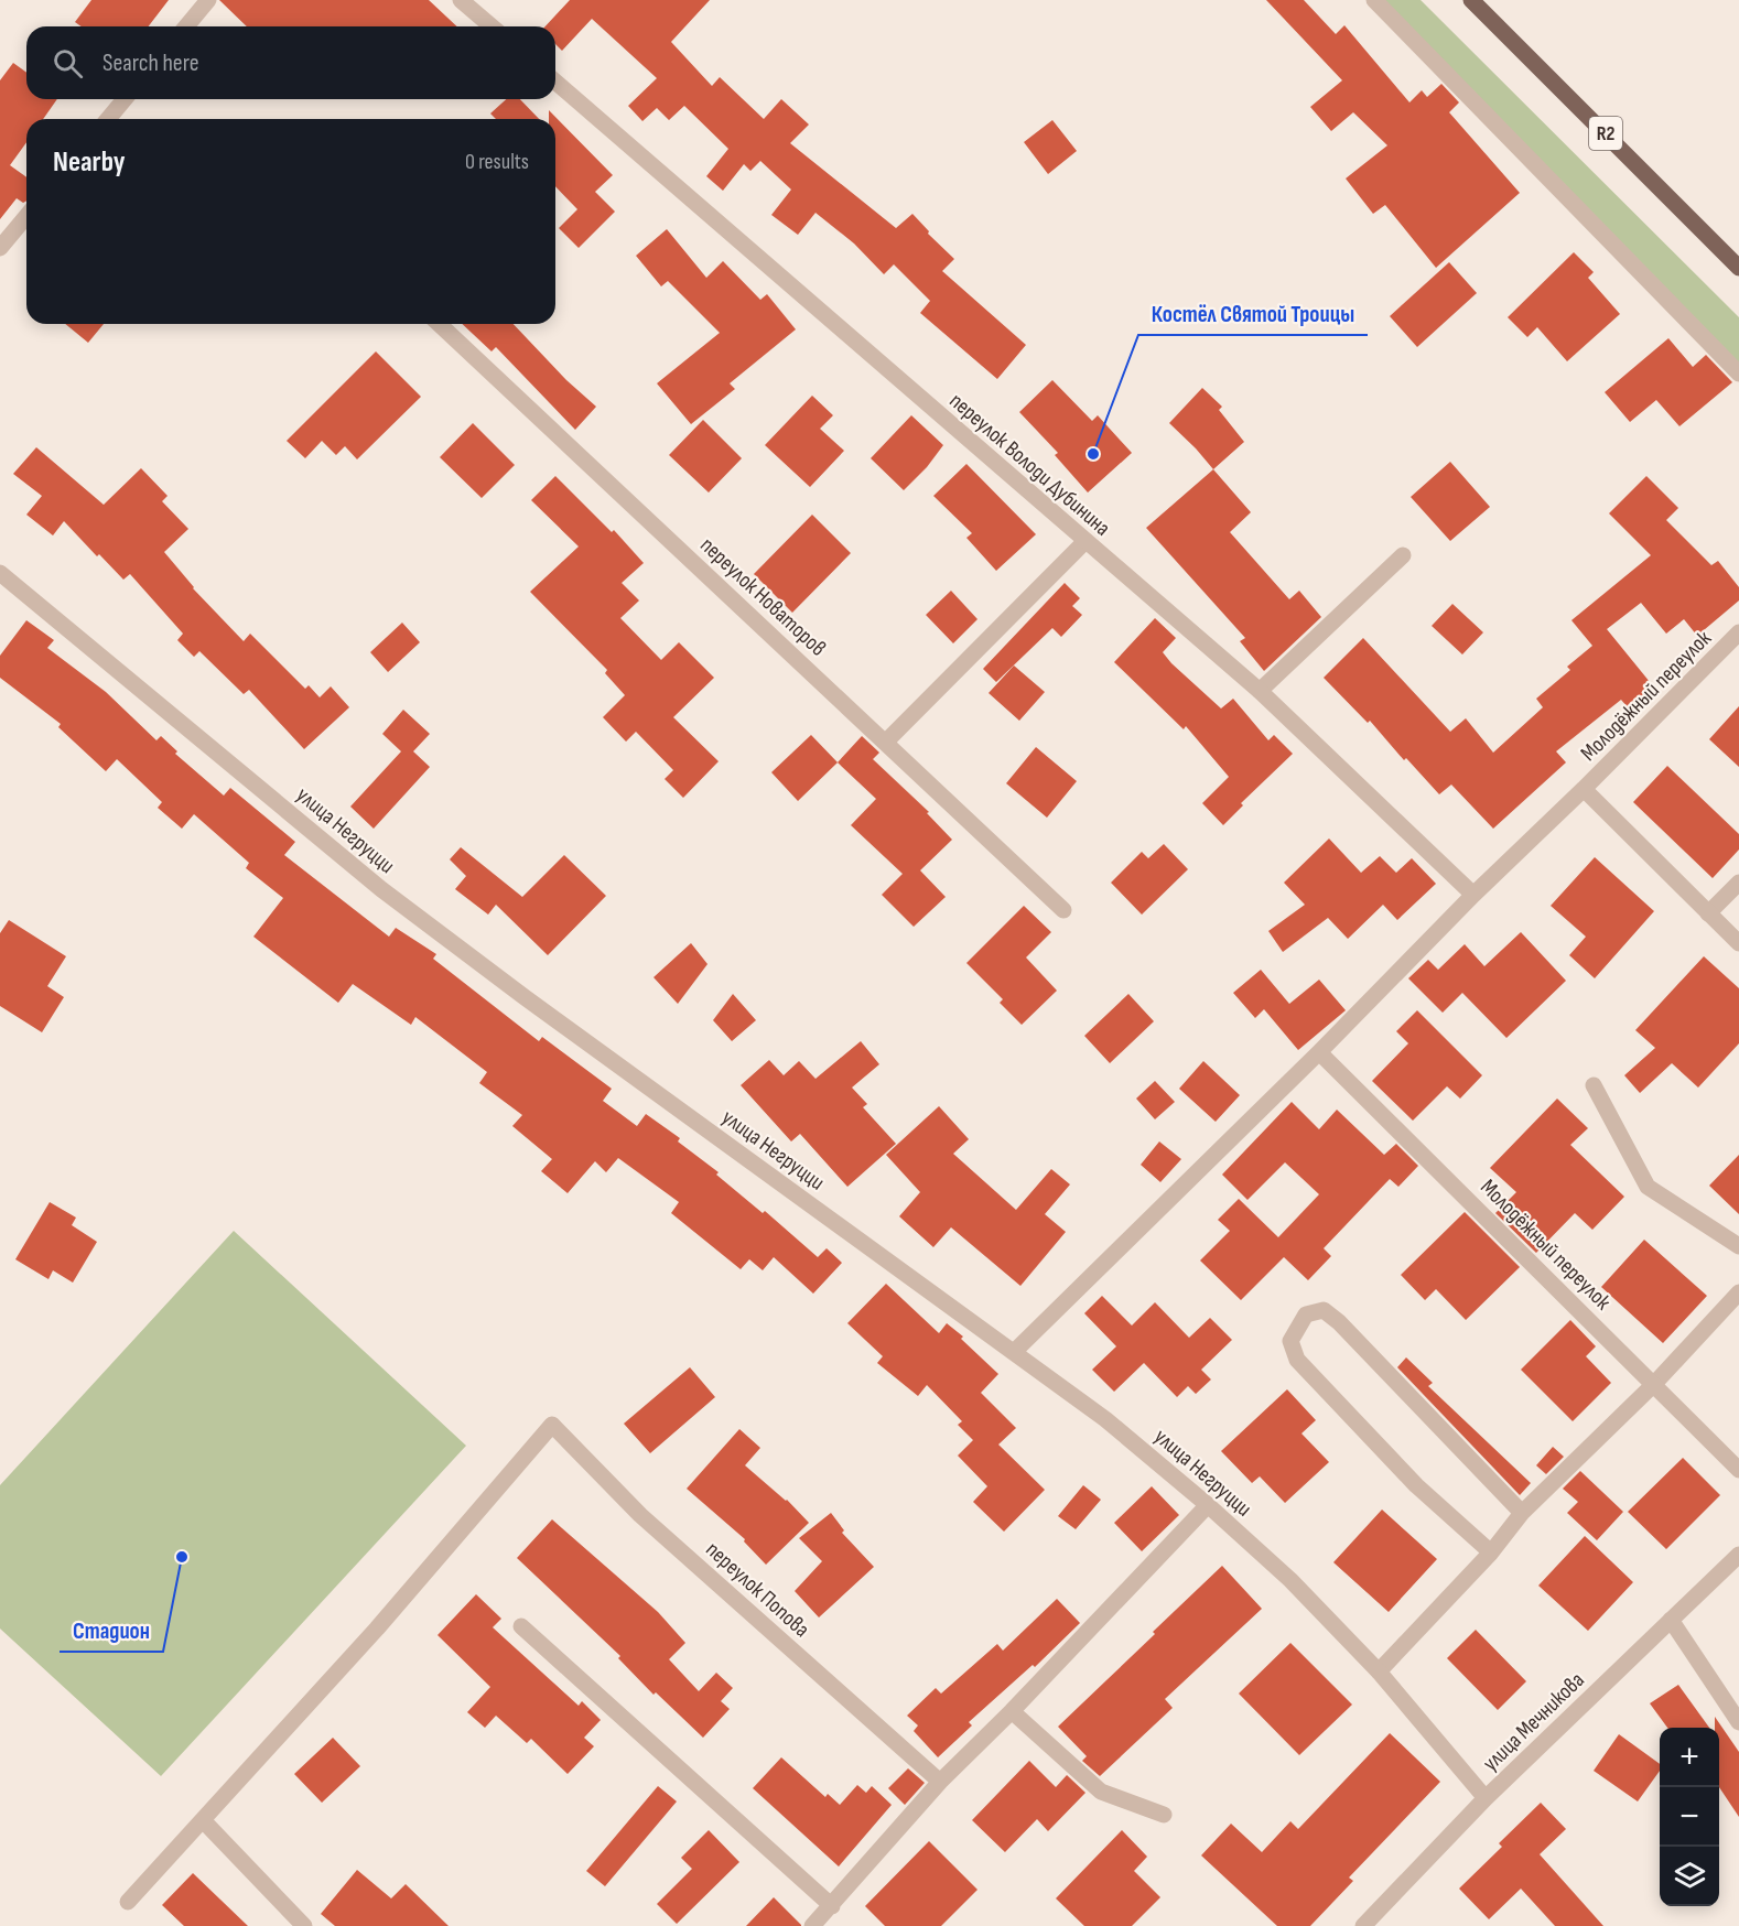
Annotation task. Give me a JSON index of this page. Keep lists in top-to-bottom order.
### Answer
{
  "streets": {
    "main road": ["R2"],
    "street": [
      "переулок Володи Дубинина",
      "переулок Новаторов",
      "Молодёжный переулок",
      "улица Негруцци",
      "переулок Попова",
      "улица Мечникова"
    ]
  },
  "crossings": [
    ["переулок Володи Дубинина", "Молодёжный переулок"],
    ["Молодёжный переулок", "улица Негруцци"],
    ["улица Негруцци", "улица Мечникова"]
  ],
  "places": ["Костёл Святой Троицы", "Стадион"],
  "page": {
    "search": "Search here",
    "heading": ["Nearby", "0 results"],
    "map_buttons": ["+", "−"]
  }
}
